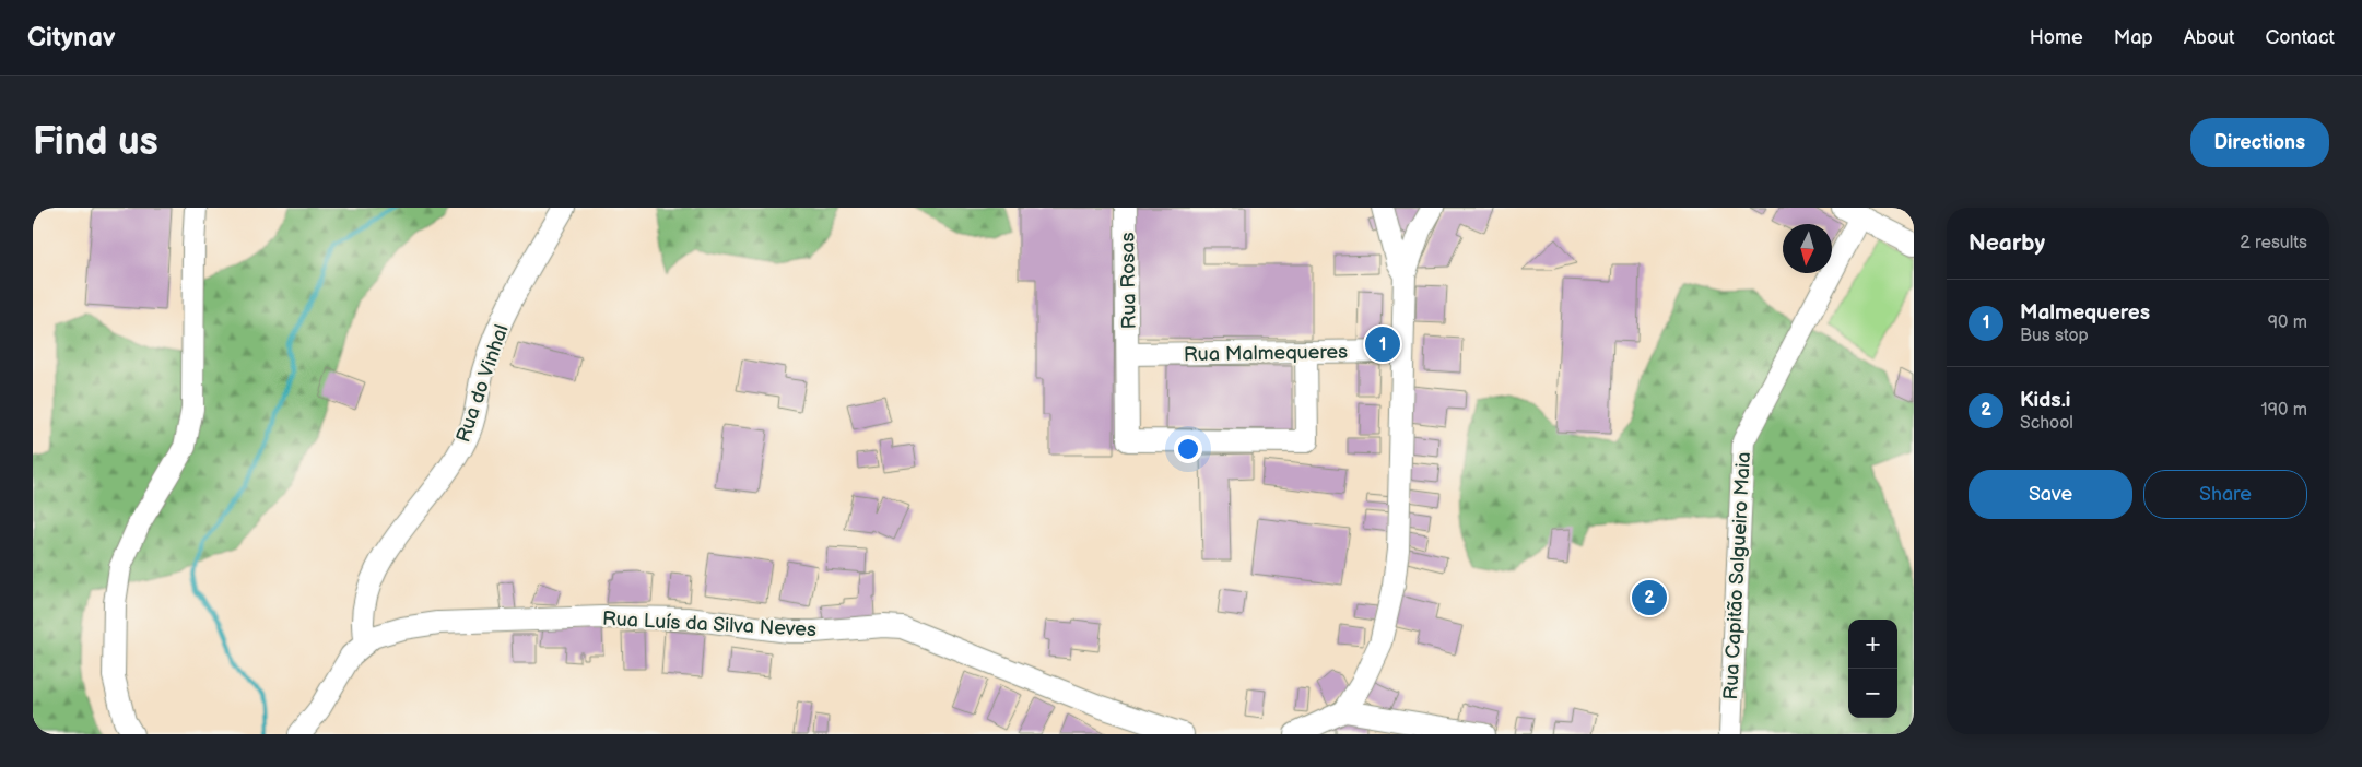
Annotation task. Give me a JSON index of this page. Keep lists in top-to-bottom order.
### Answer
{
  "streets": {
    "street": [
      "Rua Rosas",
      "Rua Malmequeres",
      "Rua do Vinhal",
      "Rua Capitão Salgueiro Maia",
      "Rua Luís da Silva Neves"
    ]
  },
  "crossings": [
    ["Rua Rosas", "Rua Malmequeres"],
    ["Rua do Vinhal", "Rua Luís da Silva Neves"]
  ],
  "north": "bottom",
  "page": {
    "header": "Citynav",
    "nav": [
      "Home",
      "Map",
      "About",
      "Contact"
    ],
    "buttons": [
      "Directions",
      ["Save", "Share"]
    ],
    "title": "Find us",
    "heading": ["Nearby", "2 results"],
    "list": [
      {
        "mark": "1",
        "name": "Malmequeres",
        "note": "Bus stop",
        "value": "90 m"
      },
      {
        "mark": "2",
        "name": "Kids.i",
        "note": "School",
        "value": "190 m"
      }
    ],
    "pins": ["1", "2"],
    "map_buttons": ["+", "−"]
  }
}
